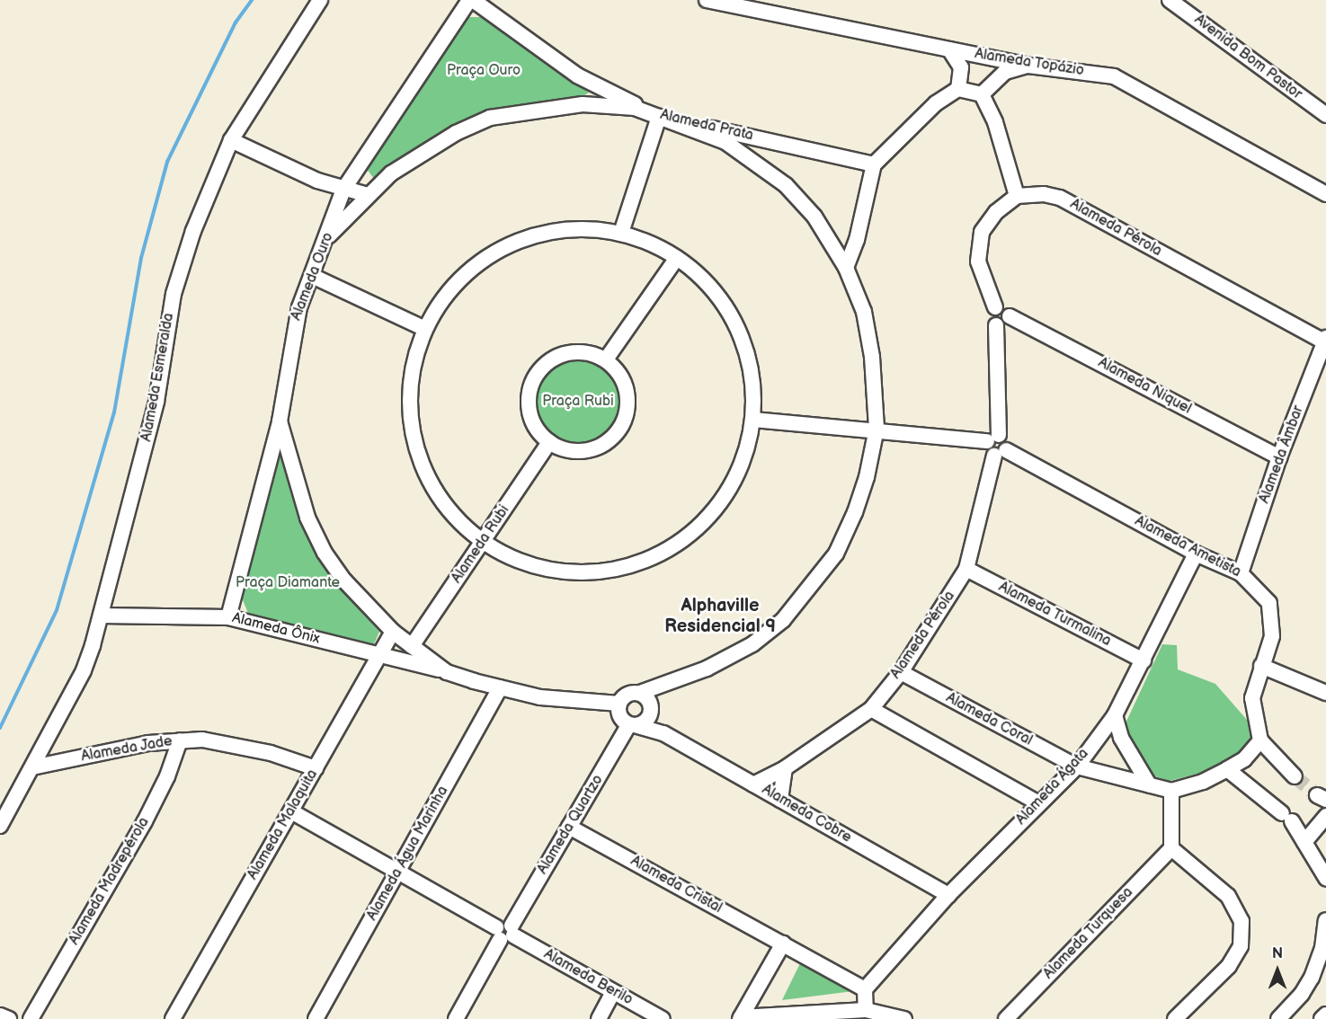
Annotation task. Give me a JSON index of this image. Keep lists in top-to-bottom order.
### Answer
{
  "streets": {
    "street": [
      "Avenida Bom Pastor",
      "Alameda Topázio",
      "Alameda Prata",
      "Alameda Pérola",
      "Alameda Ouro",
      "Alameda Esmeralda",
      "Alameda Niquel",
      "Alameda Âmbar",
      "Alameda Rubi",
      "Alameda Ametista",
      "Alameda Turmalina",
      "Alameda Ônix",
      "Alameda Coral",
      "Alameda Jade",
      "Alameda Ágata",
      "Alameda Cobre",
      "Alameda Malaquita",
      "Alameda Quartzo",
      "Alameda Água Marinha",
      "Alameda Madrepérola",
      "Alameda Cristal",
      "Alameda Turquesa",
      "Alameda Berilo"
    ]
  },
  "crossings": [
    ["Alameda Prata", "Alameda Ouro"],
    ["Alameda Pérola", "Alameda Âmbar"],
    ["Alameda Pérola", "Alameda Ametista"],
    ["Alameda Pérola", "Alameda Turmalina"],
    ["Alameda Pérola", "Alameda Coral"],
    ["Alameda Pérola", "Alameda Cobre"],
    ["Alameda Ouro", "Alameda Ônix"],
    ["Alameda Esmeralda", "Alameda Ônix"],
    ["Alameda Esmeralda", "Alameda Jade"],
    ["Alameda Niquel", "Alameda Âmbar"],
    ["Alameda Âmbar", "Alameda Ametista"],
    ["Alameda Ametista", "Alameda Ágata"],
    ["Alameda Turmalina", "Alameda Ágata"],
    ["Alameda Ônix", "Alameda Cobre"],
    ["Alameda Ônix", "Alameda Malaquita"],
    ["Alameda Ônix", "Alameda Água Marinha"],
    ["Alameda Coral", "Alameda Ágata"],
    ["Alameda Jade", "Alameda Malaquita"],
    ["Alameda Jade", "Alameda Madrepérola"],
    ["Alameda Ágata", "Alameda Cobre"],
    ["Alameda Ágata", "Alameda Cristal"],
    ["Alameda Cobre", "Alameda Quartzo"],
    ["Alameda Malaquita", "Alameda Berilo"],
    ["Alameda Quartzo", "Alameda Cristal"],
    ["Alameda Quartzo", "Alameda Berilo"],
    ["Alameda Água Marinha", "Alameda Berilo"]
  ],
  "districts": ["Alphaville Residencial 9"],
  "parks": ["Praça Ouro", "Praça Rubi", "Praça Diamante"],
  "north": "top"
}
